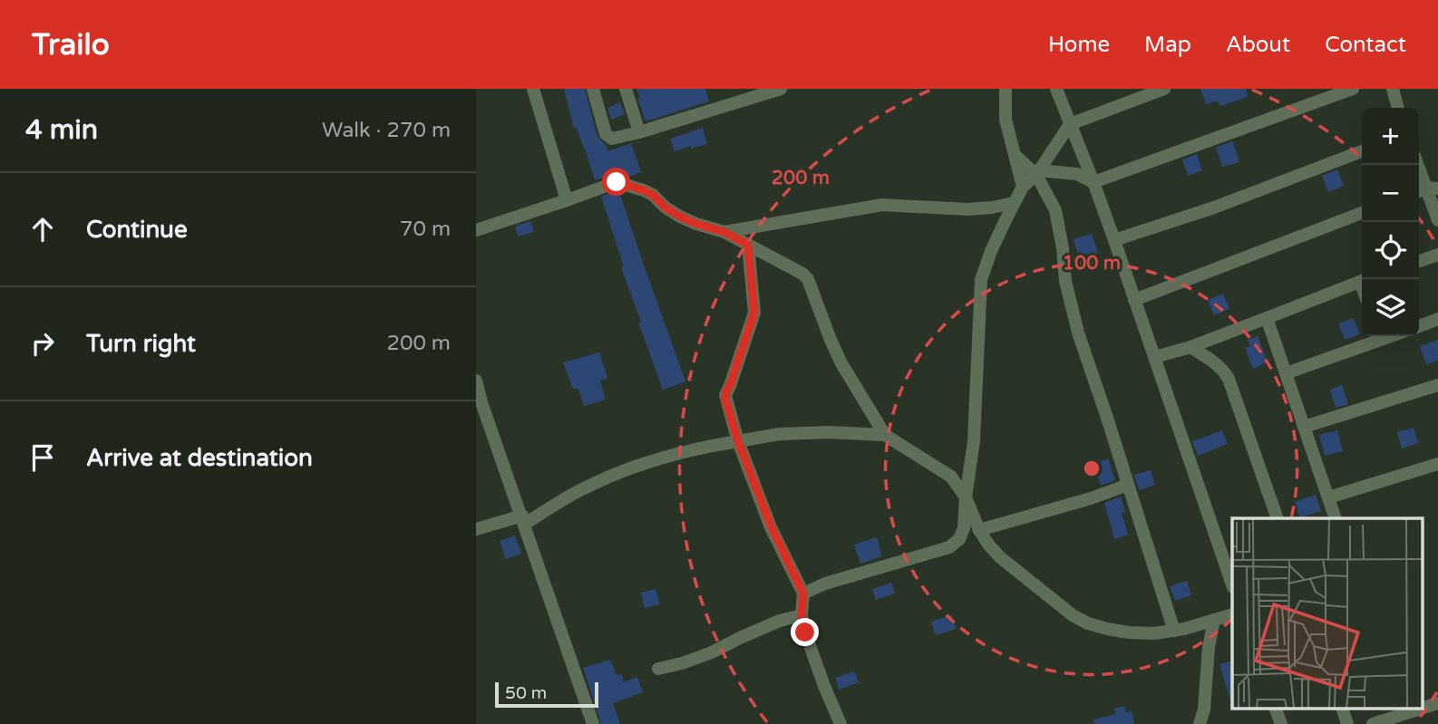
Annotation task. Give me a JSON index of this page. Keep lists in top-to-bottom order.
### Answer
{
  "scale_bar": "50 m",
  "page": {
    "header": "Trailo",
    "nav": [
      "Home",
      "Map",
      "About",
      "Contact"
    ],
    "heading": ["4 min", "Walk · 270 m"],
    "map_buttons": ["+", "−"],
    "list": [
      ["Continue", "70 m"],
      ["Turn right", "200 m"],
      "Arrive at destination"
    ],
    "scale": "50 m"
  },
  "rings": ["200 m", "100 m"]
}
